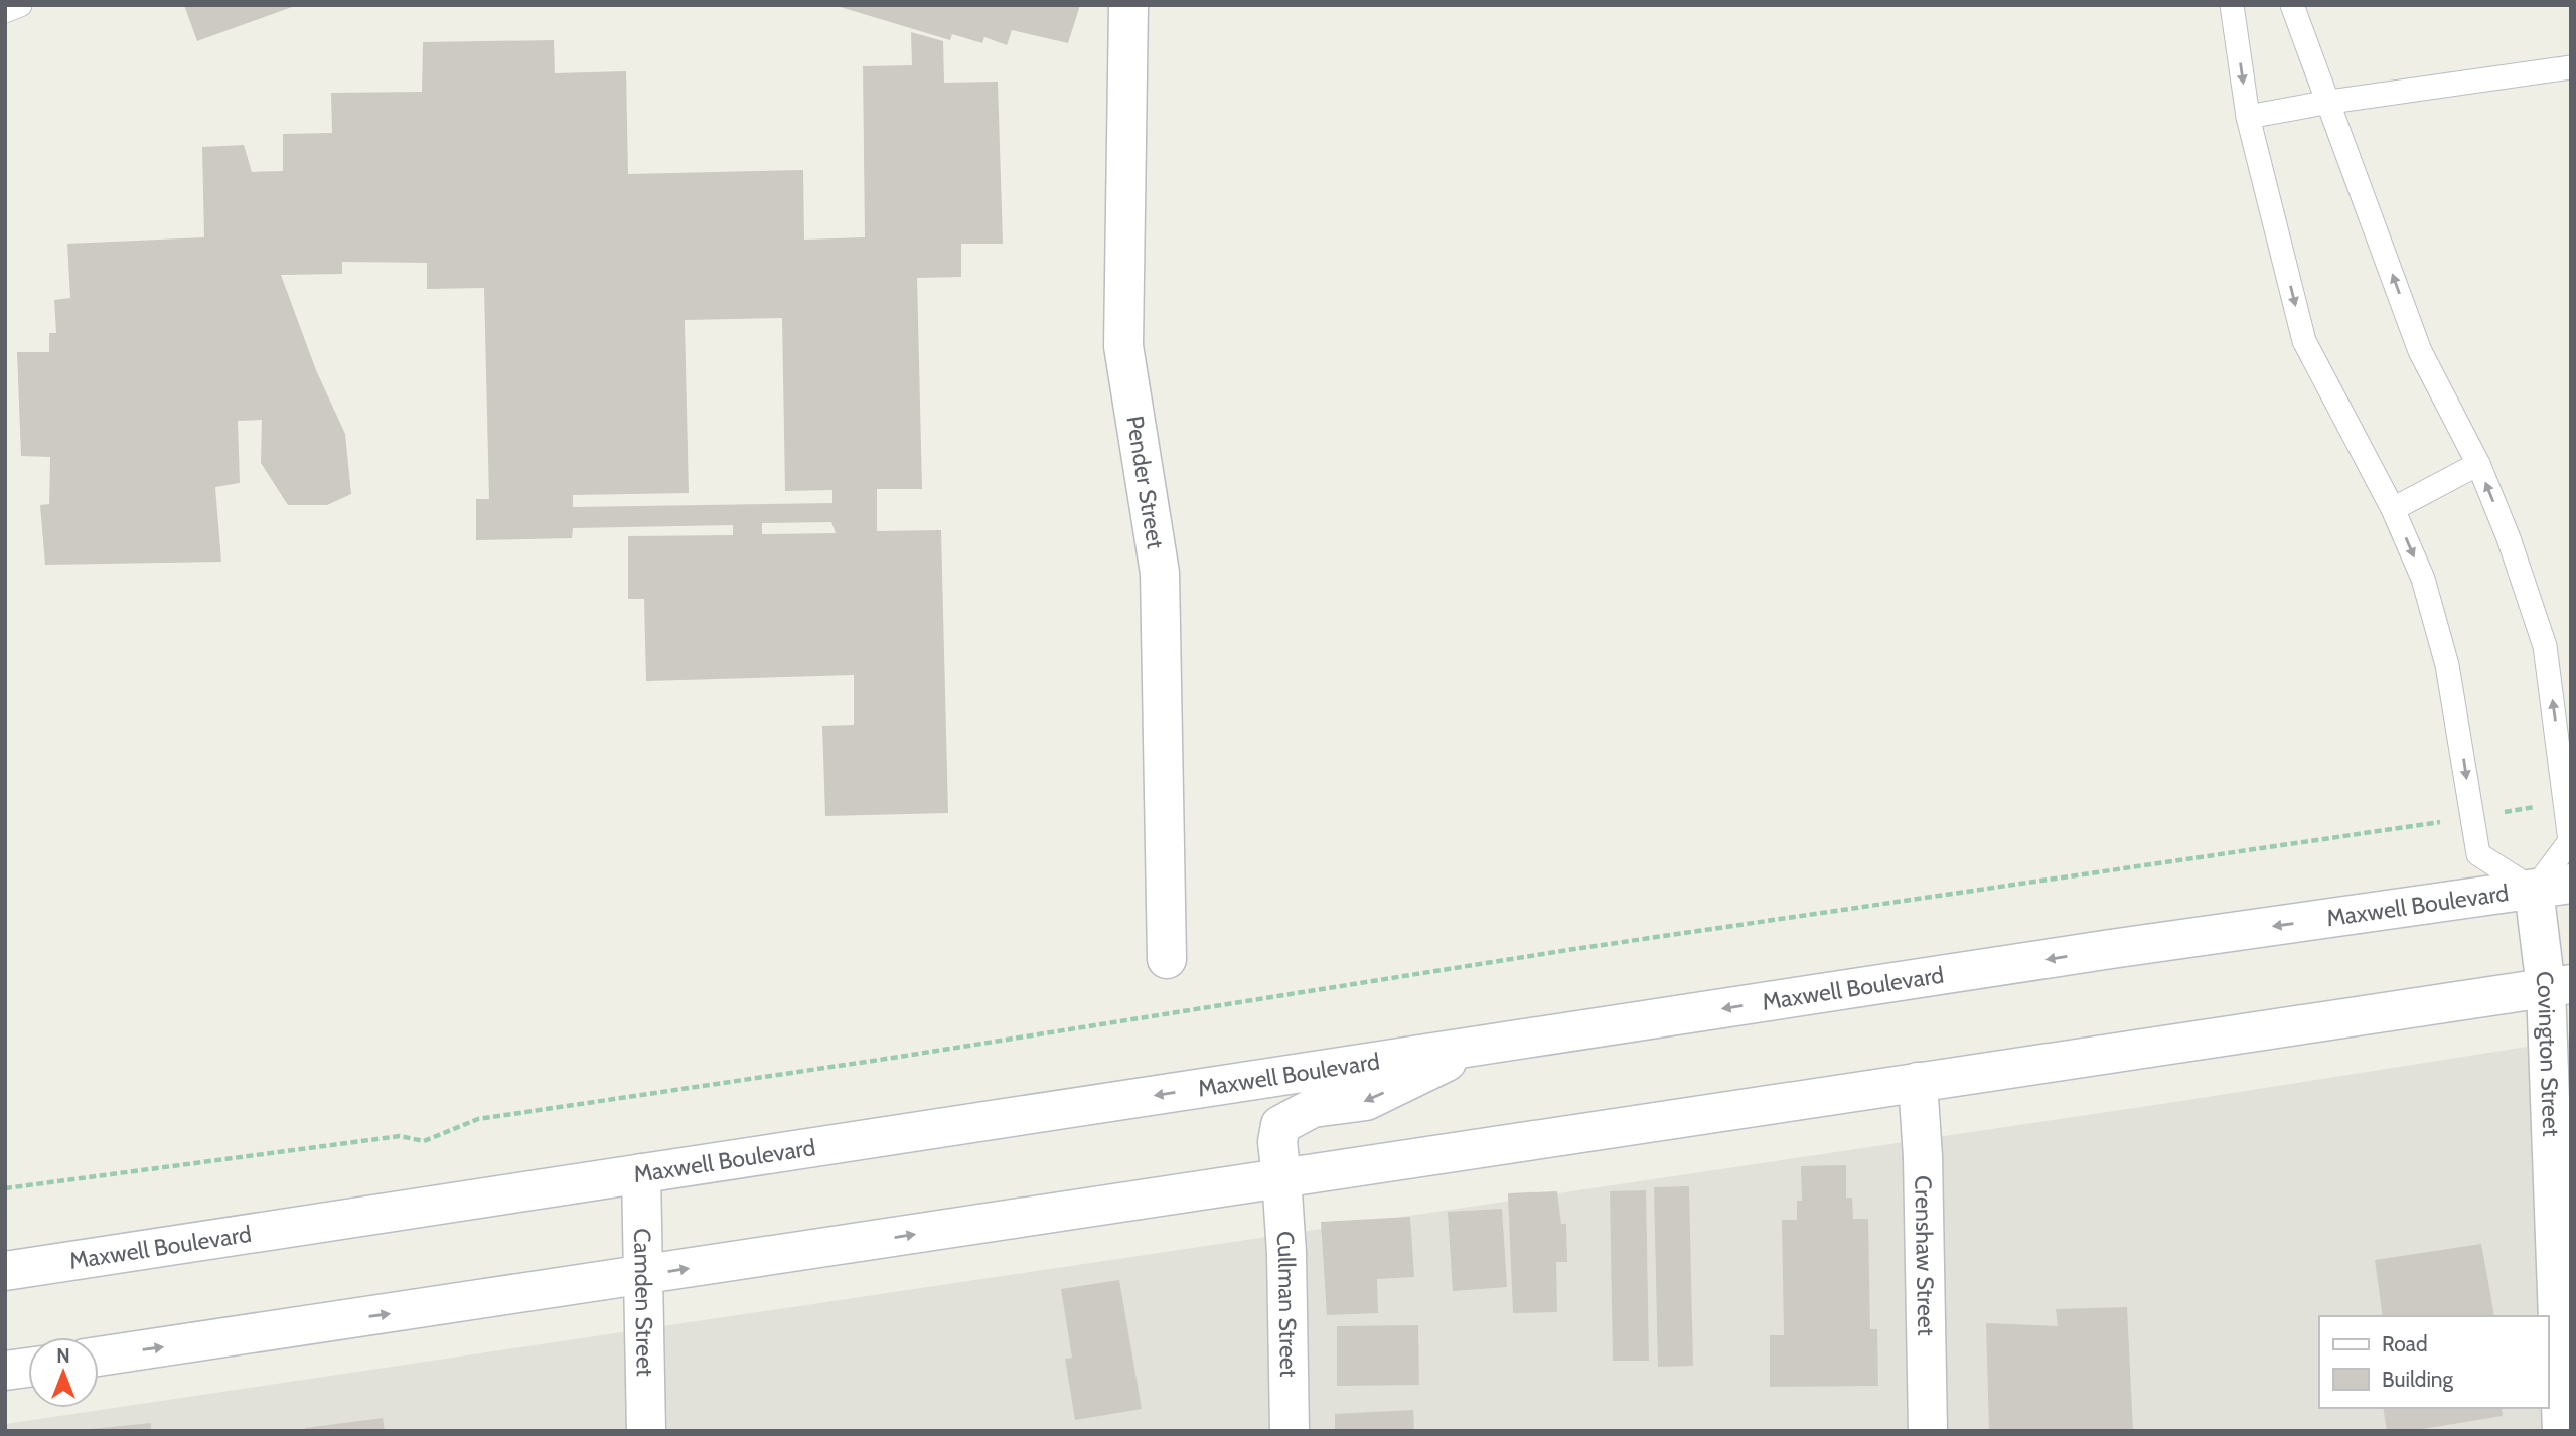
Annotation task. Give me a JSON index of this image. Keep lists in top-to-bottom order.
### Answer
{
  "streets": {
    "main road": [
      "Pender Street",
      "Maxwell Boulevard",
      "Covington Street",
      "Crenshaw Street",
      "Camden Street",
      "Cullman Street"
    ]
  },
  "crossings": [
    ["Maxwell Boulevard", "Covington Street"],
    ["Maxwell Boulevard", "Camden Street"],
    ["Maxwell Boulevard", "Cullman Street"]
  ],
  "legend": ["Road", "Building"],
  "north": "top"
}
